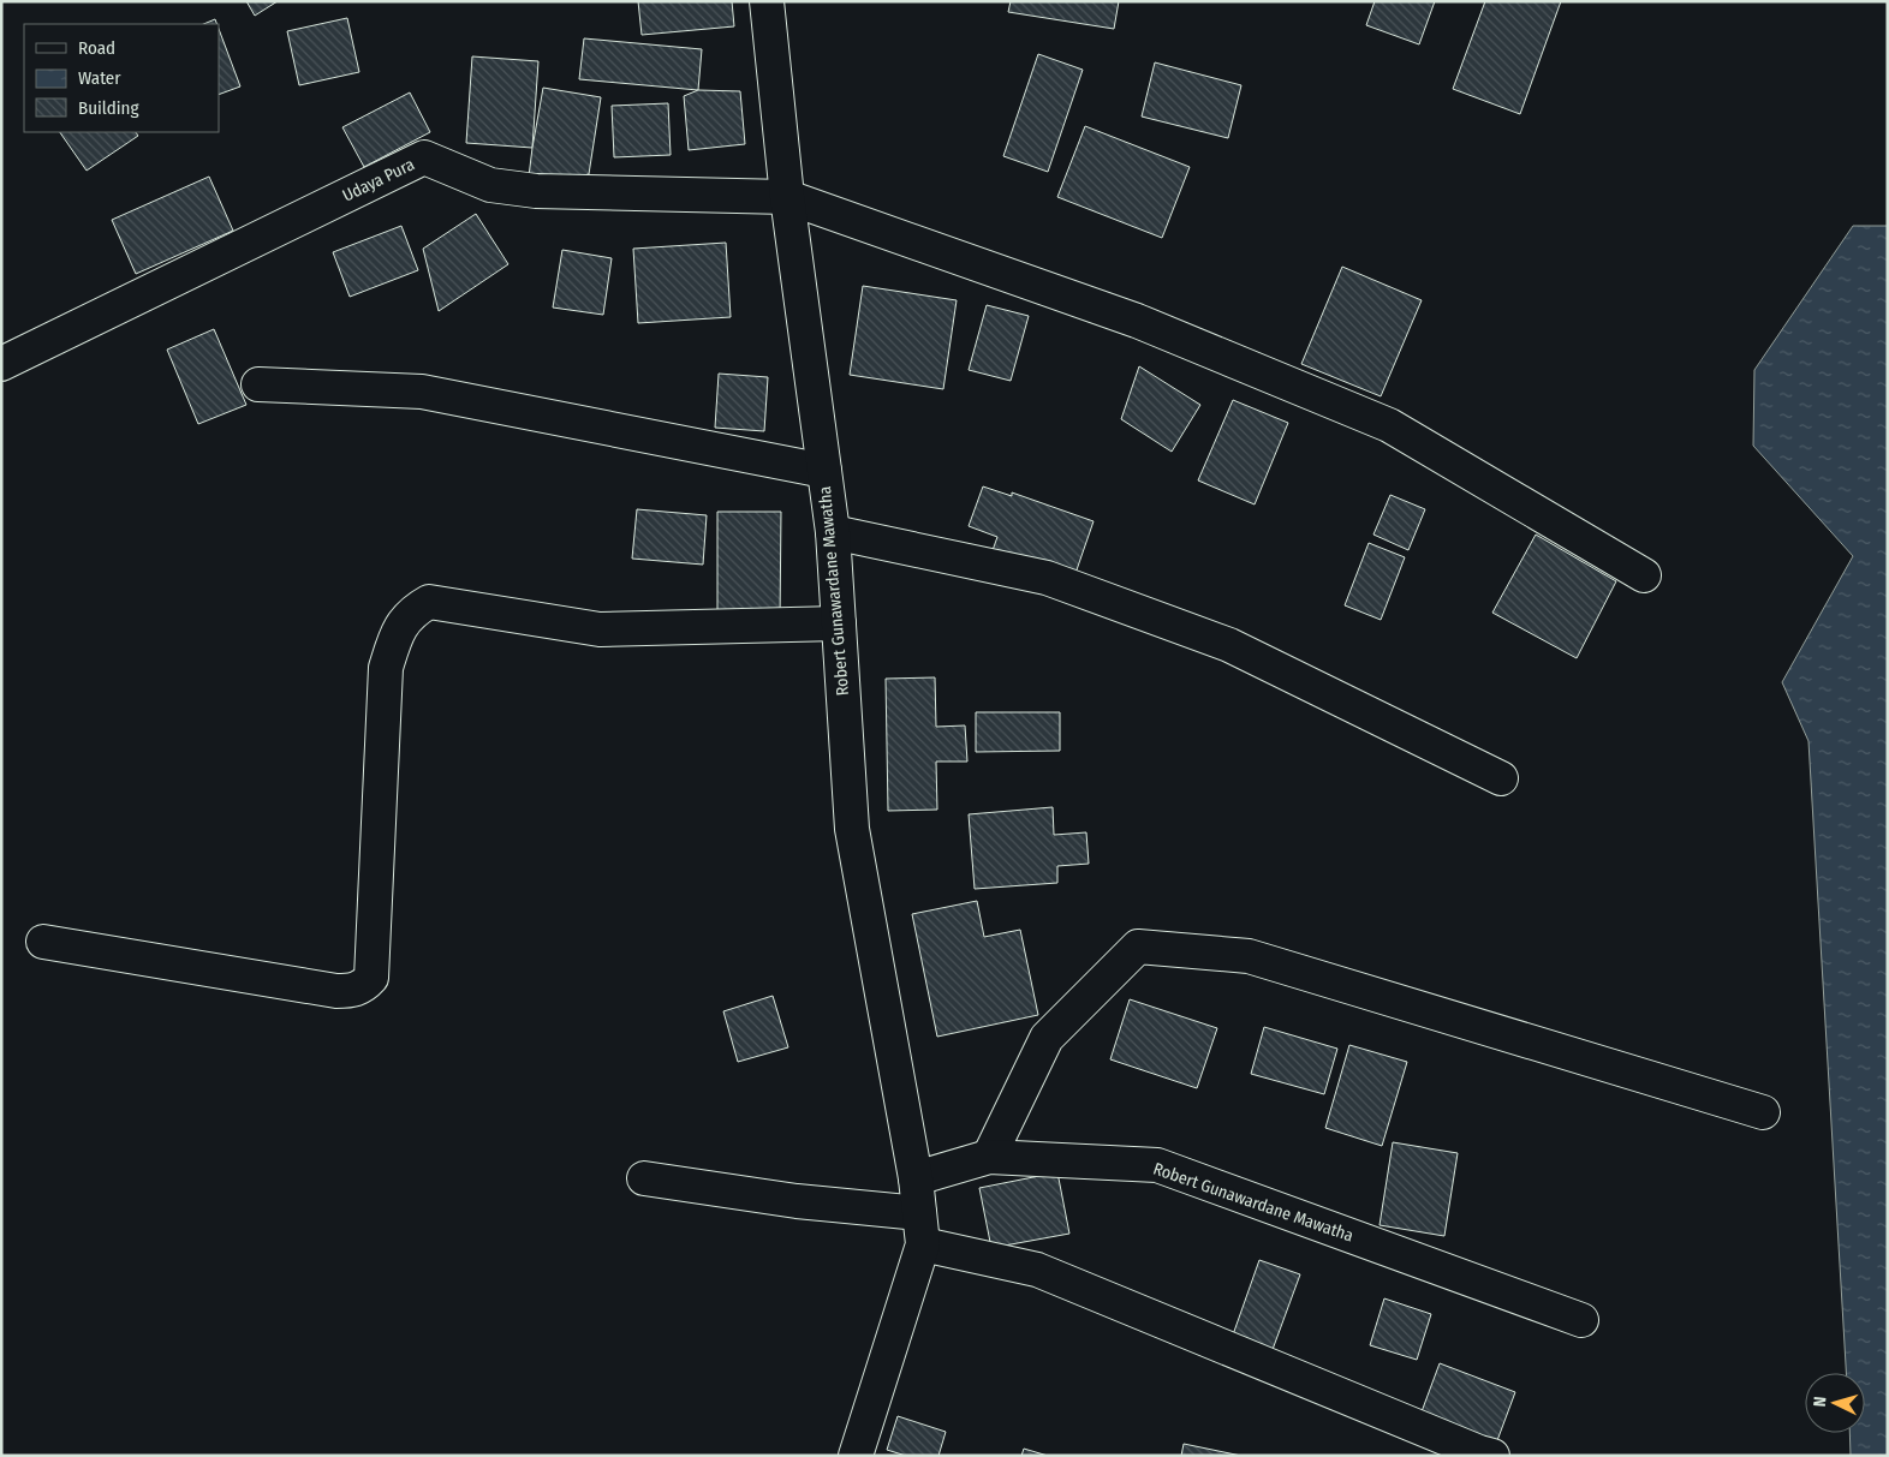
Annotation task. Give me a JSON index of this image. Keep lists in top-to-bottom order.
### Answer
{
  "streets": {
    "street": ["Udaya Pura", "Robert Gunawardane Mawatha"]
  },
  "crossings": [
    ["Udaya Pura", "Robert Gunawardane Mawatha"]
  ],
  "legend": ["Road", "Water", "Building"],
  "north": "left"
}
